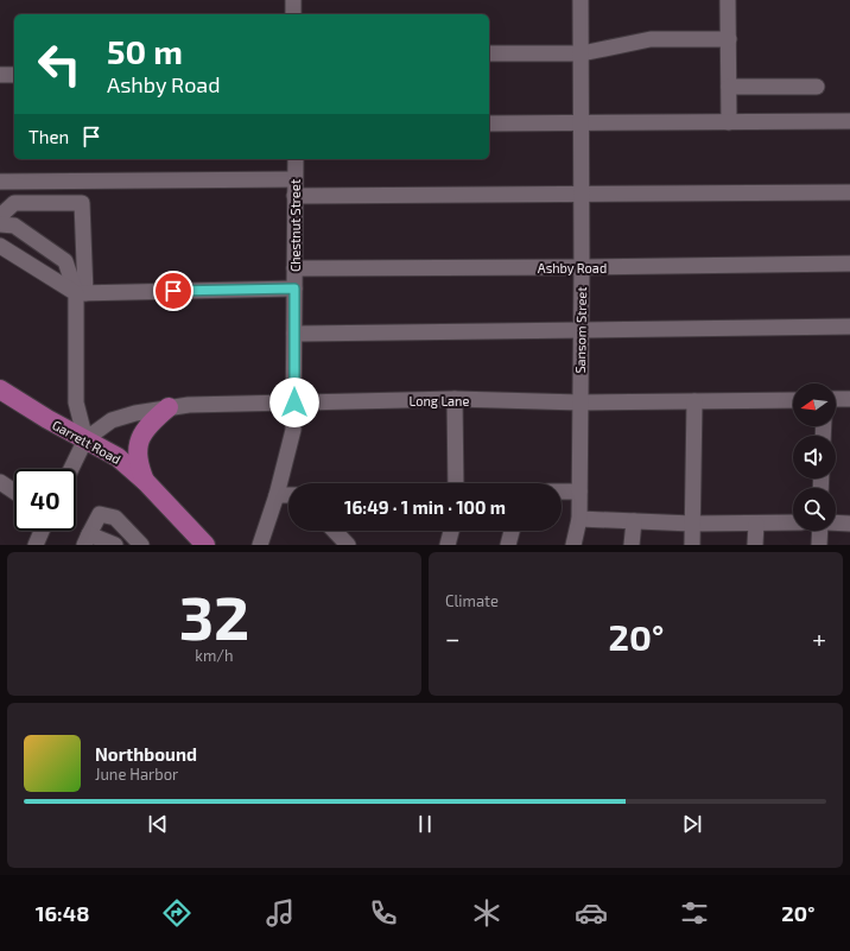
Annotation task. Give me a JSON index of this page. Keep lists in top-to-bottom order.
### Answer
{
  "streets": {
    "main road": ["Garrett Road"],
    "street": [
      "Chestnut Street",
      "Ashby Road",
      "Sansom Street",
      "Long Lane"
    ]
  },
  "crossings": [
    ["Chestnut Street", "Ashby Road"],
    ["Chestnut Street", "Long Lane"],
    ["Ashby Road", "Sansom Street"],
    ["Sansom Street", "Long Lane"],
    ["Long Lane", "Garrett Road"]
  ],
  "north": "left",
  "page": {
    "turn": ["50 m", "Ashby Road"],
    "then": "Then",
    "limit": "40",
    "trip": "16:49 · 1 min · 100 m",
    "tile": [
      ["32", "km/h"],
      "Climate"
    ],
    "heat": ["−", "20°", "+"],
    "song": ["Northbound", "June Harbor"],
    "tabs": ["16:48", "20°"]
  }
}
